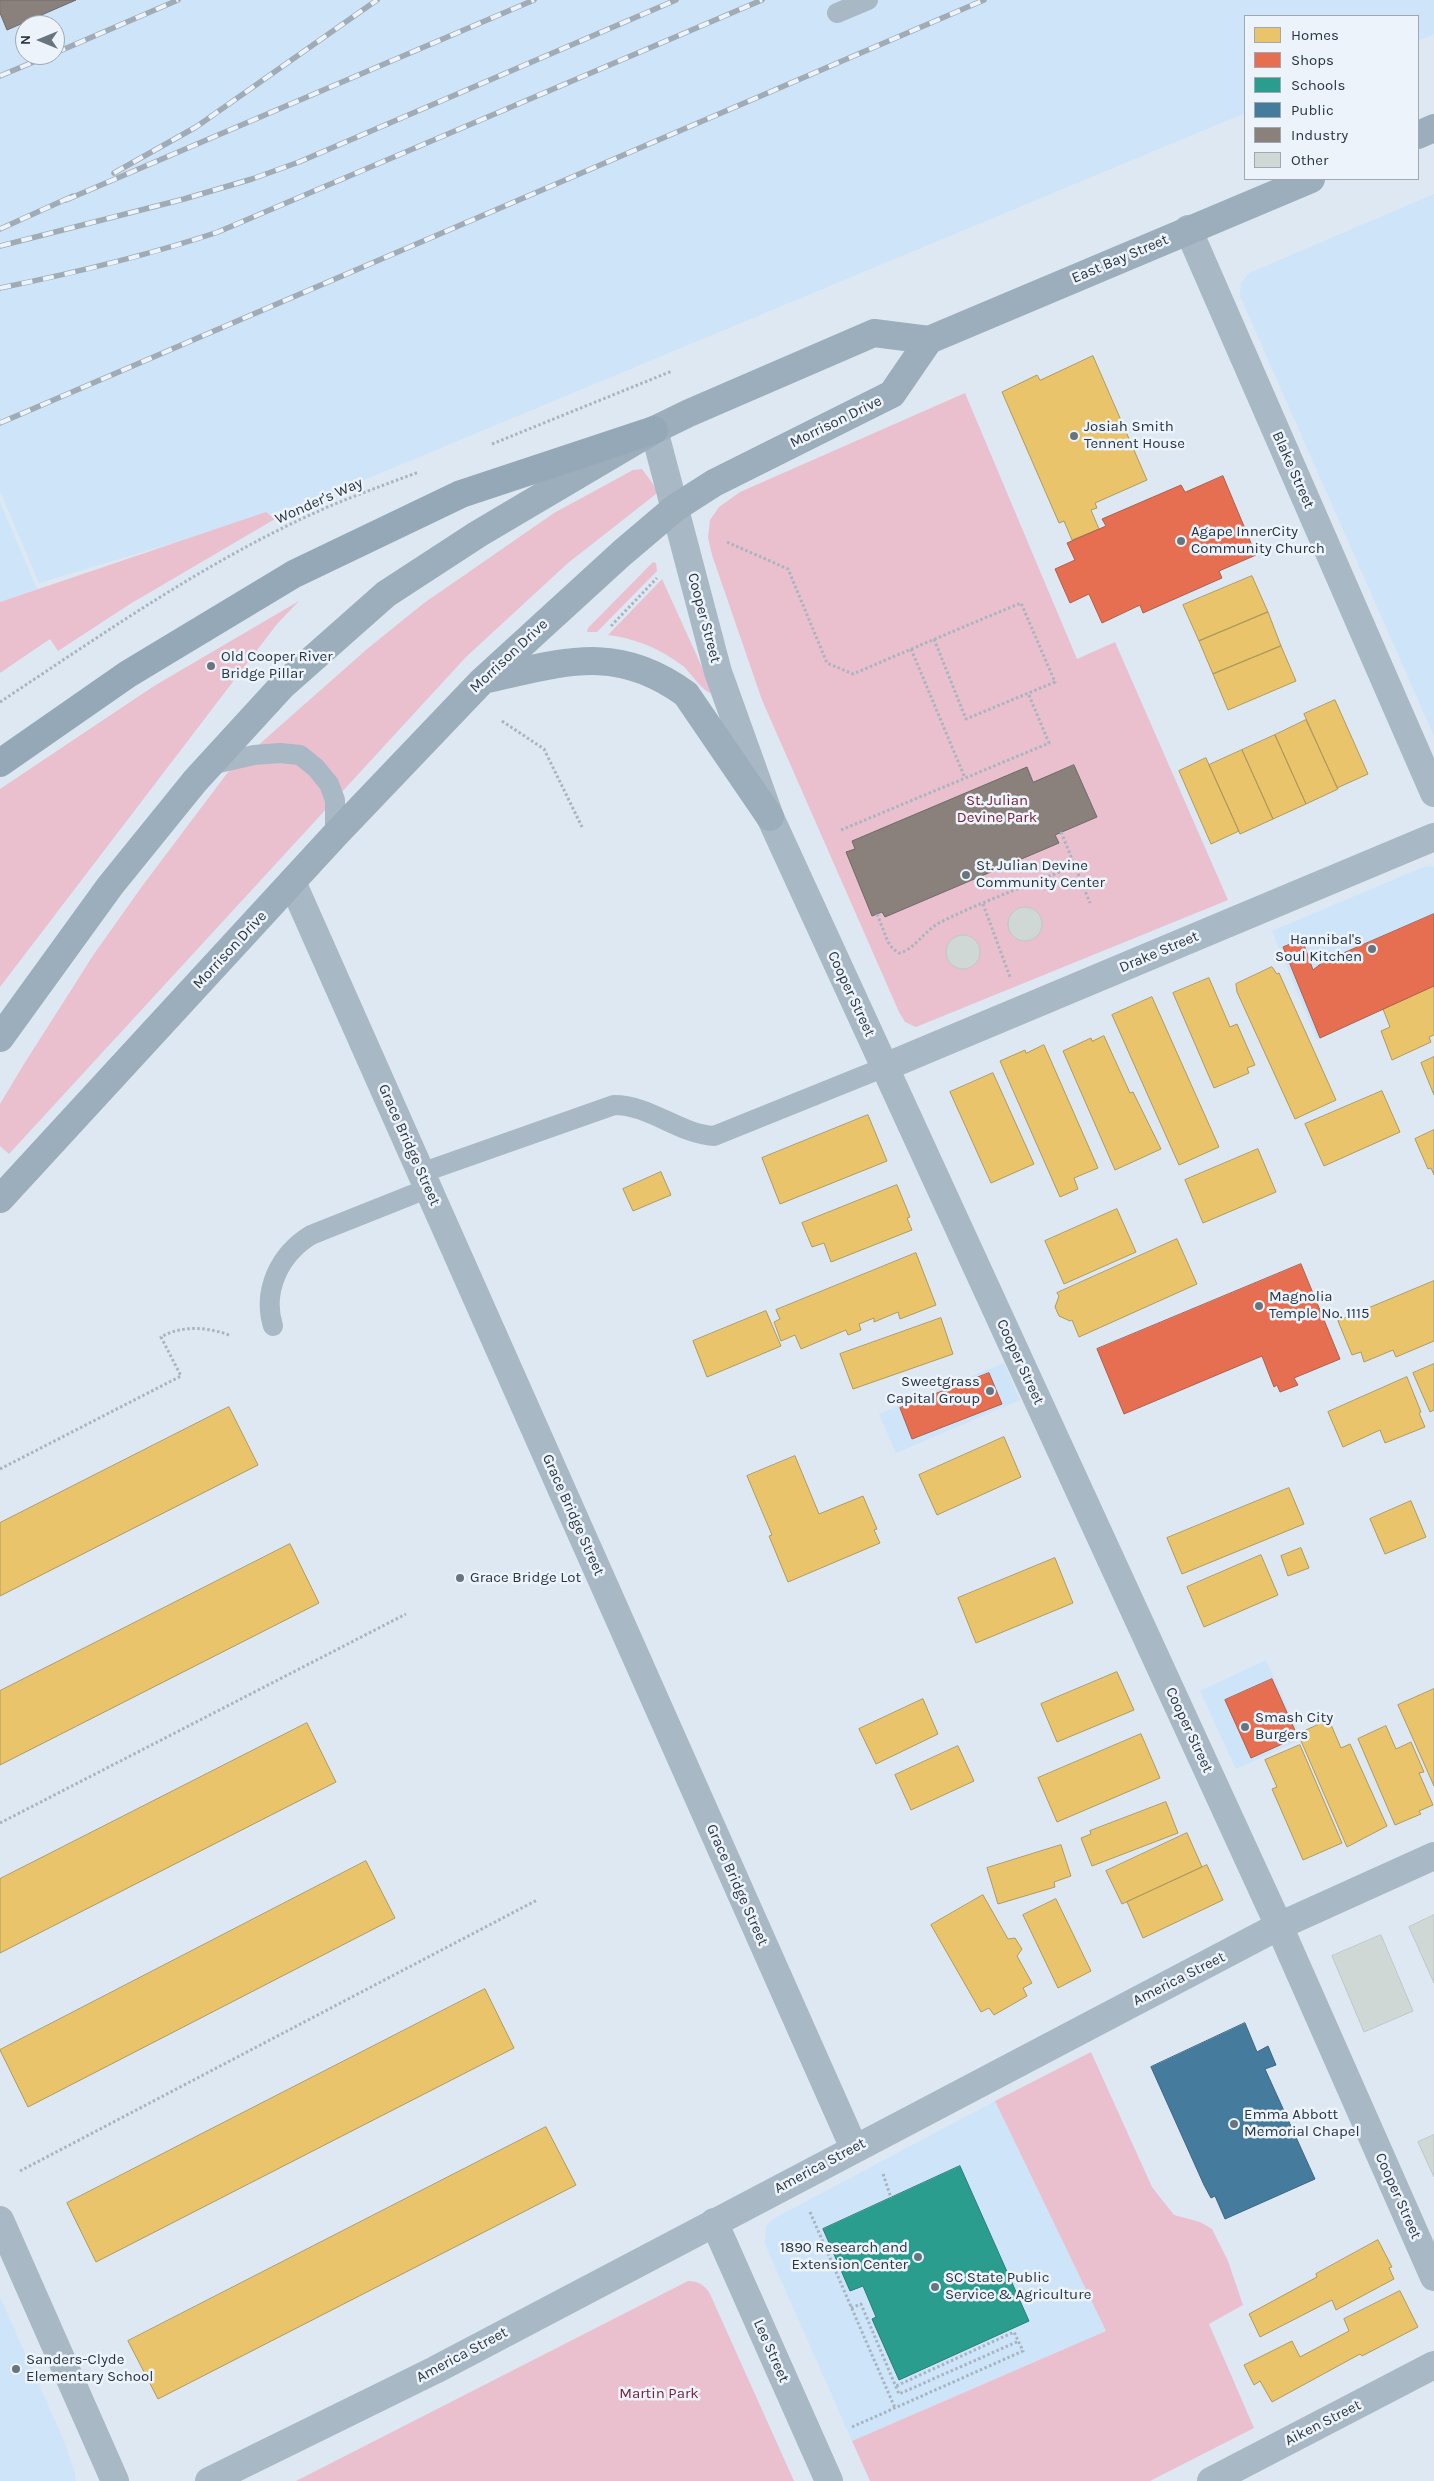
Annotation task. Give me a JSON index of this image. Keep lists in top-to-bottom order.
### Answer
{
  "streets": {
    "main road": ["East Bay Street", "Morrison Drive"],
    "street": [
      "Blake Street",
      "Cooper Street",
      "Drake Street",
      "Grace Bridge Street",
      "America Street",
      "Lee Street",
      "Aiken Street"
    ],
    "path": ["Wonder's Way"]
  },
  "crossings": [
    ["East Bay Street", "Morrison Drive"],
    ["East Bay Street", "Blake Street"],
    ["Morrison Drive", "Cooper Street"],
    ["Morrison Drive", "Grace Bridge Street"],
    ["Cooper Street", "Drake Street"],
    ["Cooper Street", "America Street"],
    ["Grace Bridge Street", "America Street"],
    ["America Street", "Lee Street"]
  ],
  "parks": ["St. Julian Devine Park", "Martin Park"],
  "places": [
    "Josiah Smith Tennent House",
    "Agape InnerCity Community Church",
    "Old Cooper River Bridge Pillar",
    "St. Julian Devine Community Center",
    "Hannibal's Soul Kitchen",
    "Magnolia Temple No. 1115",
    "Sweetgrass Capital Group",
    "Grace Bridge Lot",
    "Smash City Burgers",
    "Emma Abbott Memorial Chapel",
    "1890 Research and Extension Center",
    "SC State Public Service & Agriculture",
    "Sanders-Clyde Elementary School"
  ],
  "legend": [
    "Homes",
    "Shops",
    "Schools",
    "Public",
    "Industry",
    "Other"
  ],
  "north": "left"
}
